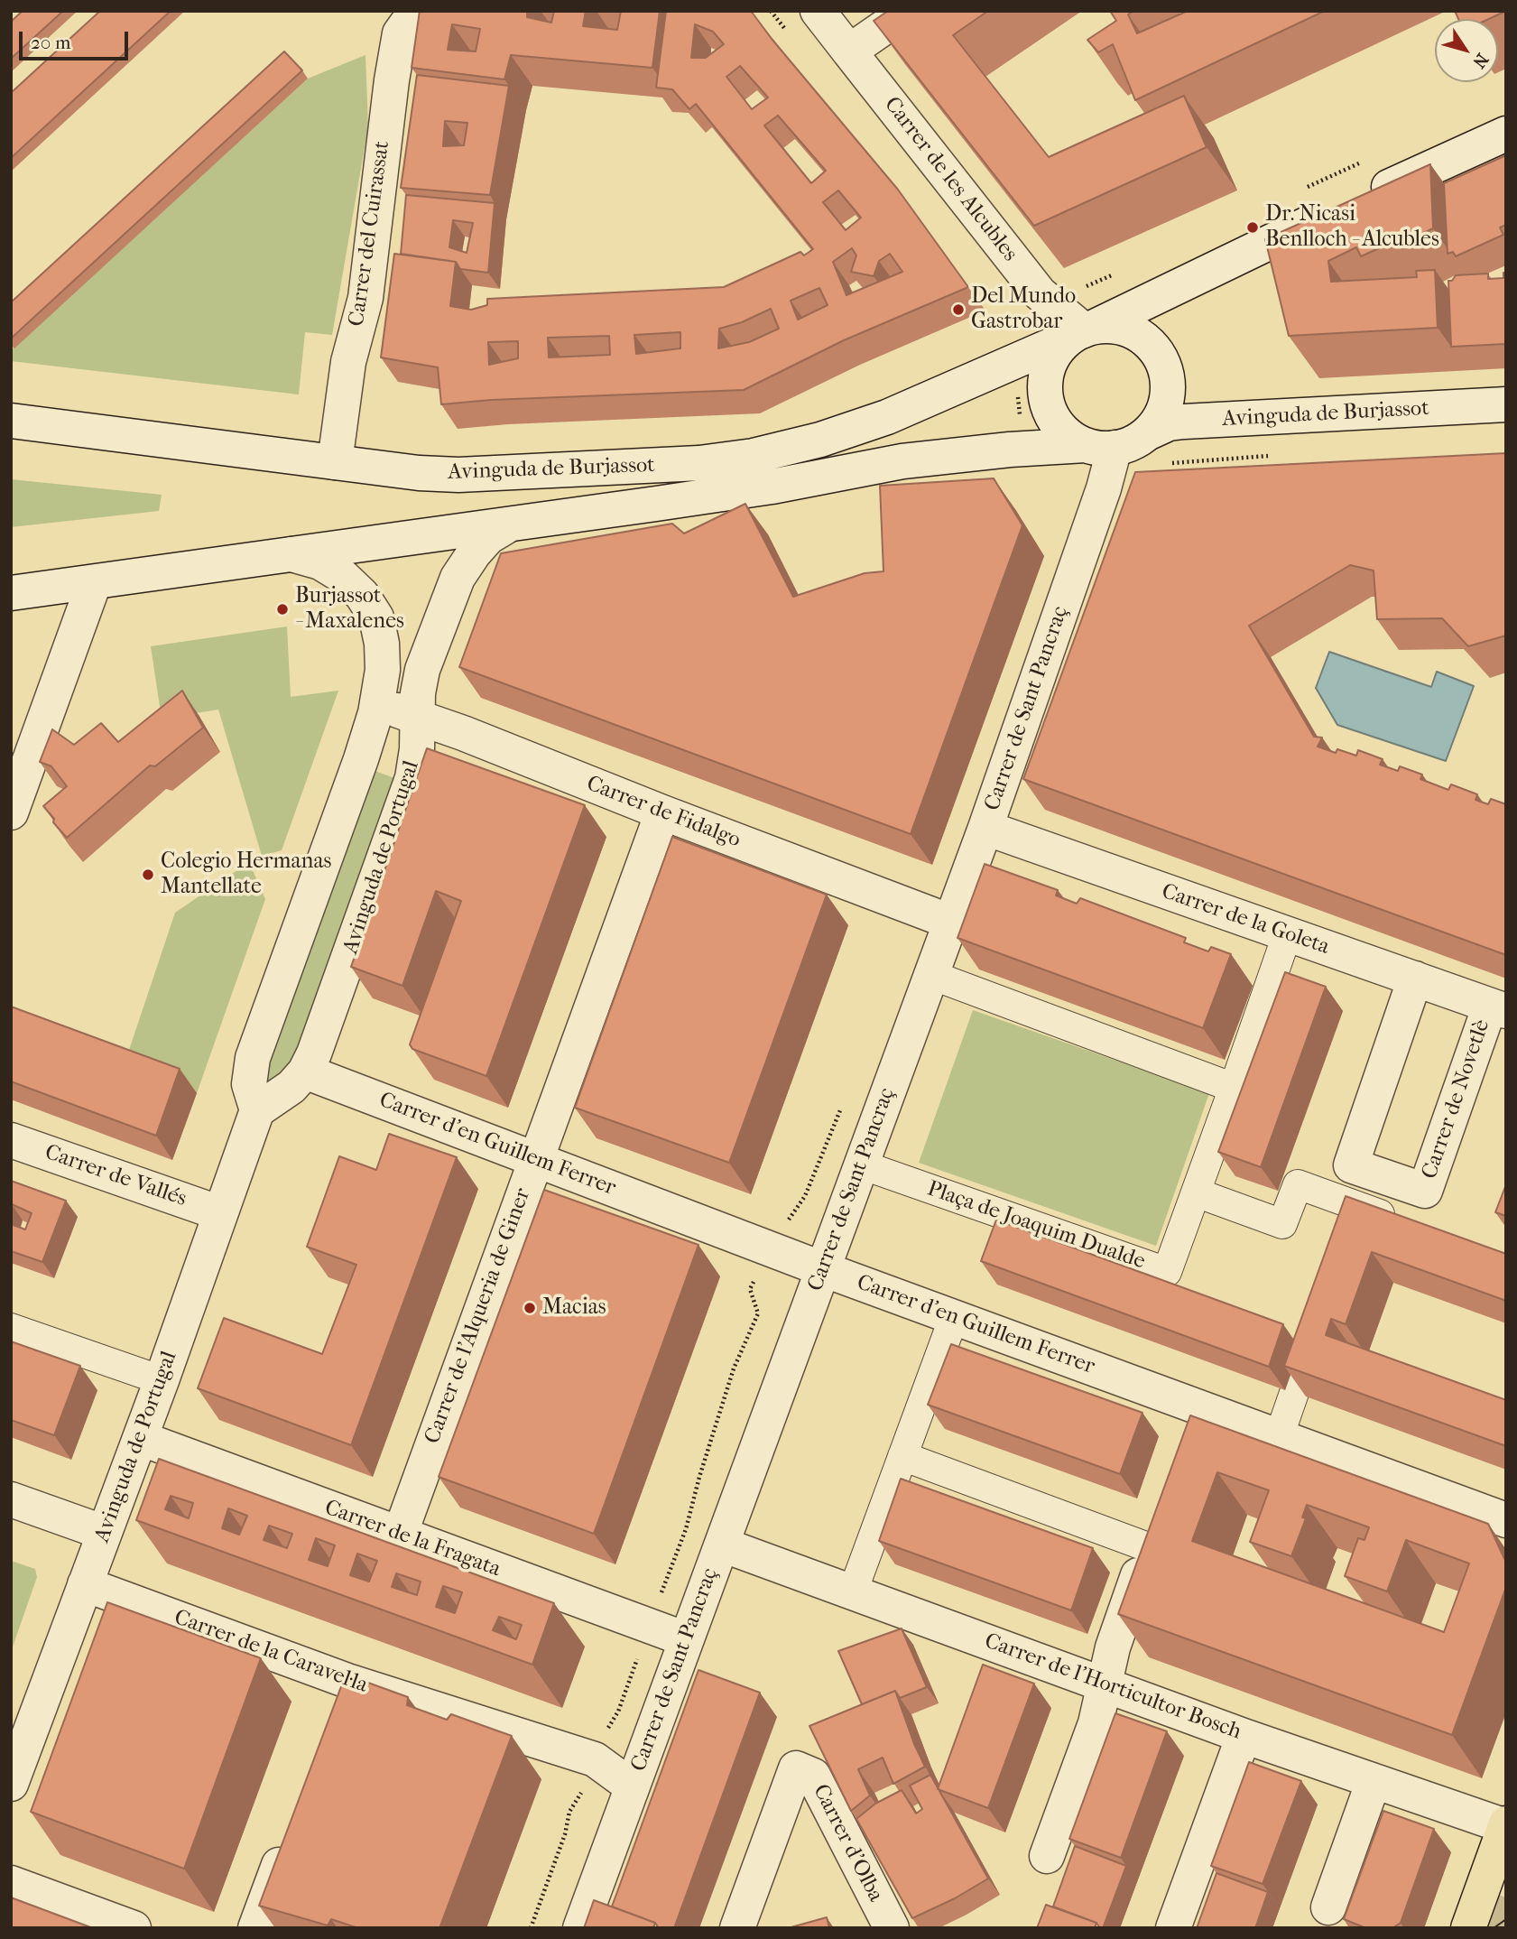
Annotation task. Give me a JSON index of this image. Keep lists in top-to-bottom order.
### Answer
{
  "streets": {
    "street": [
      "Carrer de les Alcubles",
      "Carrer del Cuirassat",
      "Avinguda de Burjassot",
      "Carrer de Sant Pancraç",
      "Carrer de Fidalgo",
      "Avinguda de Portugal",
      "Carrer de la Goleta",
      "Carrer de Novetlè",
      "Carrer d'en Guillem Ferrer",
      "Carrer de Vallés",
      "Plaça de Joaquim Dualde",
      "Carrer de l'Alqueria de Giner",
      "Carrer de la Fragata",
      "Carrer de la Caravel·la",
      "Carrer de l'Horticultor Bosch",
      "Carrer d'Olba"
    ]
  },
  "crossings": [
    ["Carrer de les Alcubles", "Avinguda de Burjassot"],
    ["Carrer de les Alcubles", "Carrer de Sant Pancraç"],
    ["Carrer del Cuirassat", "Avinguda de Burjassot"],
    ["Avinguda de Burjassot", "Carrer de Sant Pancraç"],
    ["Avinguda de Burjassot", "Avinguda de Portugal"],
    ["Carrer de Sant Pancraç", "Carrer de Fidalgo"],
    ["Carrer de Sant Pancraç", "Carrer de la Goleta"],
    ["Carrer de Sant Pancraç", "Carrer d'en Guillem Ferrer"],
    ["Carrer de Sant Pancraç", "Plaça de Joaquim Dualde"],
    ["Carrer de Sant Pancraç", "Carrer de la Fragata"],
    ["Carrer de Sant Pancraç", "Carrer de la Caravel·la"],
    ["Carrer de Sant Pancraç", "Carrer de l'Horticultor Bosch"],
    ["Carrer de Fidalgo", "Avinguda de Portugal"],
    ["Carrer de Fidalgo", "Carrer de l'Alqueria de Giner"],
    ["Avinguda de Portugal", "Carrer d'en Guillem Ferrer"],
    ["Avinguda de Portugal", "Carrer de Vallés"],
    ["Avinguda de Portugal", "Carrer de la Fragata"],
    ["Avinguda de Portugal", "Carrer de la Caravel·la"],
    ["Carrer de la Goleta", "Carrer de Novetlè"],
    ["Carrer de la Goleta", "Plaça de Joaquim Dualde"],
    ["Carrer d'en Guillem Ferrer", "Carrer de l'Alqueria de Giner"],
    ["Carrer de l'Alqueria de Giner", "Carrer de la Fragata"]
  ],
  "places": [
    "Dr. Nicasi Benlloch - Alcubles",
    "Del Mundo Gastrobar",
    "Burjassot - Maxalenes",
    "Colegio Hermanas Mantellate",
    "Macias"
  ],
  "scale_bar": "20 m",
  "north": "bottom right"
}
